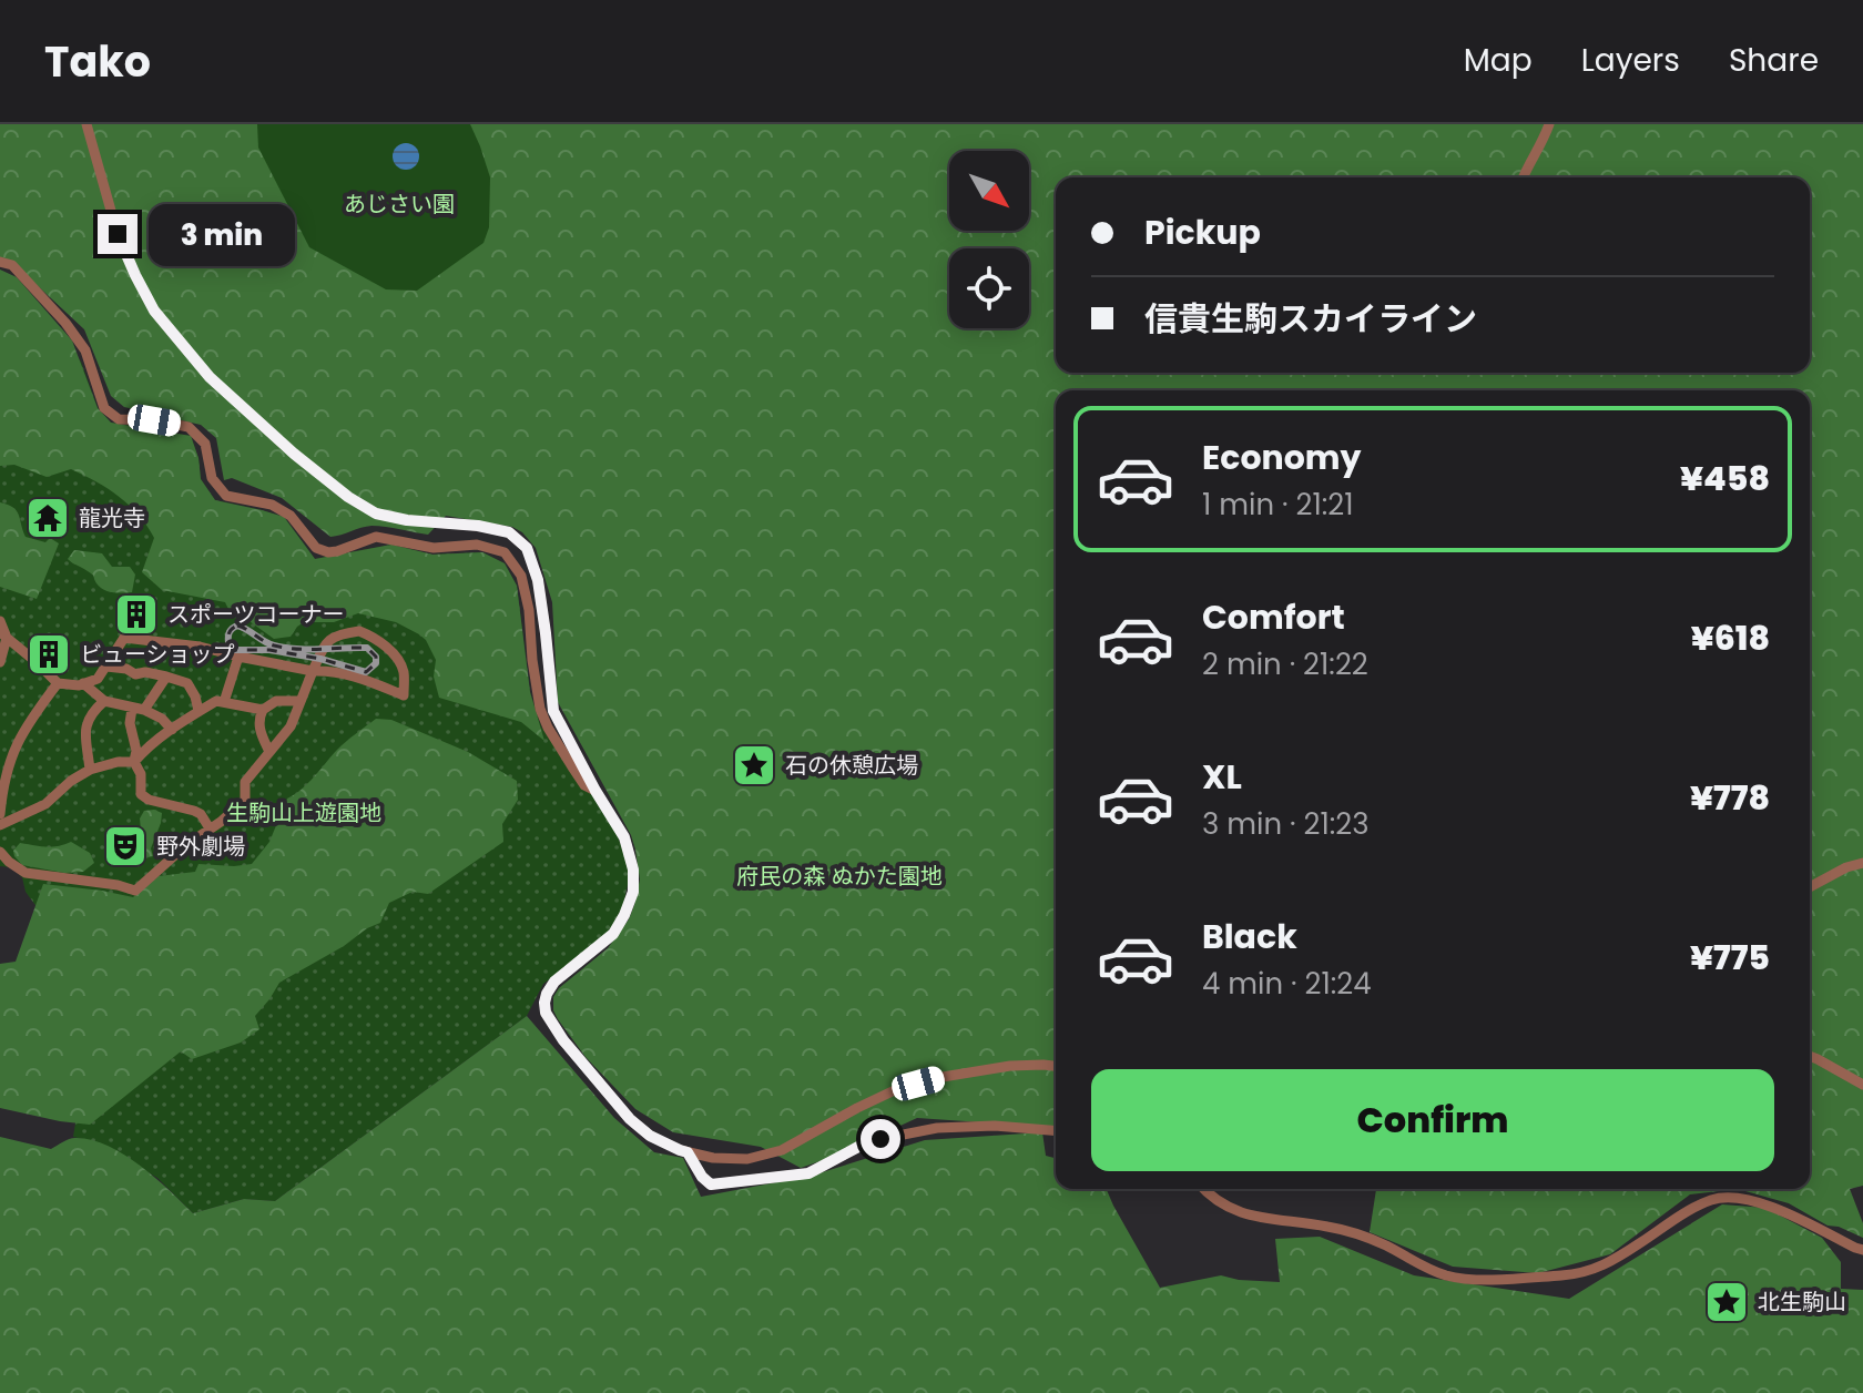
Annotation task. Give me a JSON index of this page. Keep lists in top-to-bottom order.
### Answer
{
  "parks": ["あじさい園", "生駒山上遊園地", "府民の森 ぬかた園地"],
  "places": {
    "temple": ["龍光寺"],
    "building": ["スポーツコーナー", "ビューショップ"],
    "place": ["石の休憩広場", "北生駒山"],
    "theatre": ["野外劇場"]
  },
  "north": "bottom right",
  "page": {
    "header": "Tako",
    "nav": ["Map", "Layers", "Share"],
    "banner": ["Pickup", "信貴生駒スカイライン"],
    "bubble": "3 min",
    "list": [
      {
        "name": "Economy",
        "note": "1 min · 21:21",
        "value": "¥458"
      },
      {
        "name": "Comfort",
        "note": "2 min · 21:22",
        "value": "¥618"
      },
      {
        "name": "XL",
        "note": "3 min · 21:23",
        "value": "¥778"
      },
      {
        "name": "Black",
        "note": "4 min · 21:24",
        "value": "¥775"
      }
    ],
    "buttons": "Confirm"
  }
}
